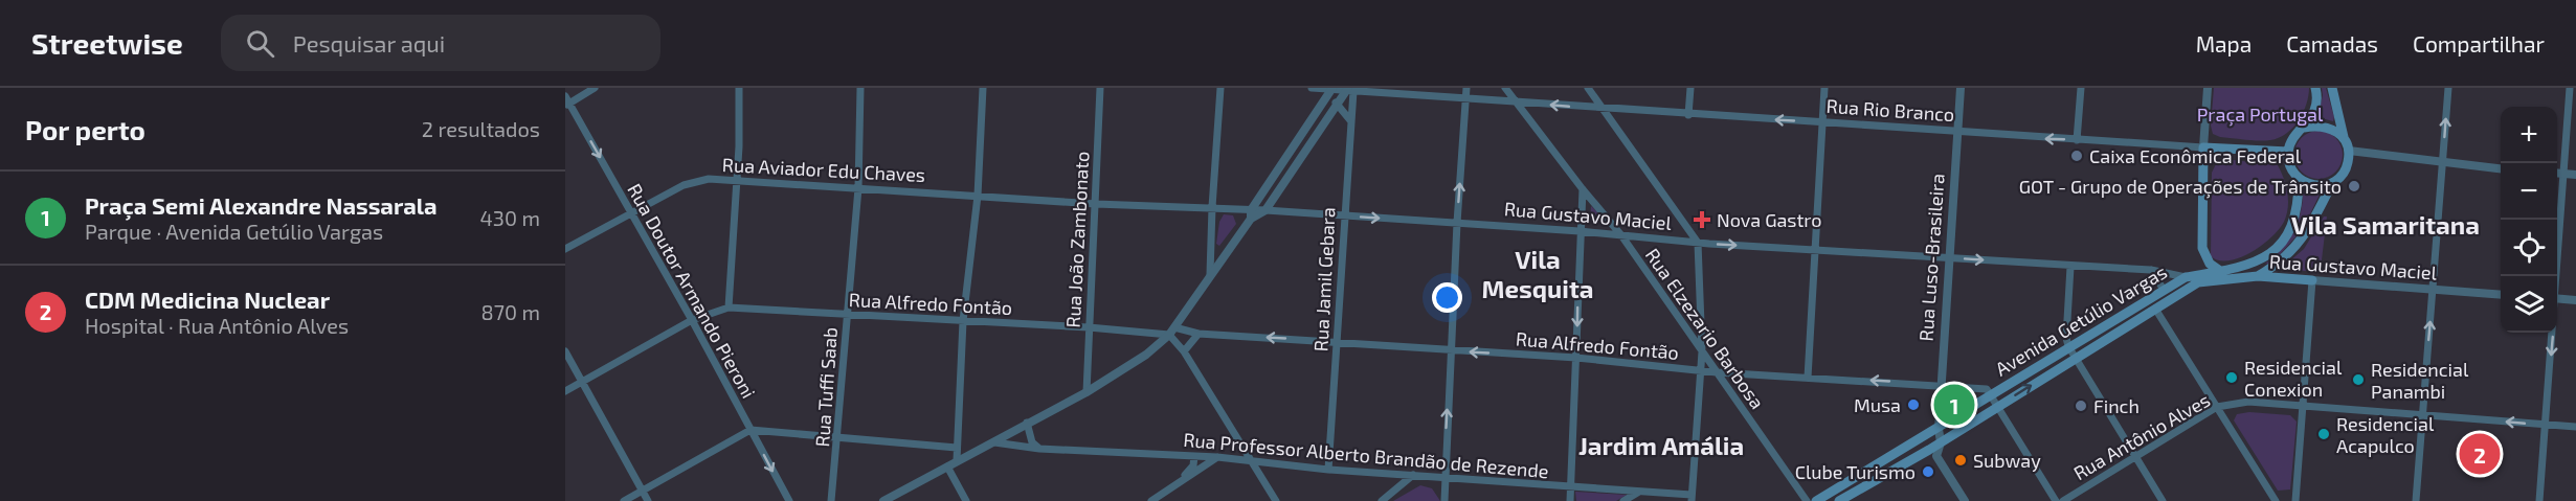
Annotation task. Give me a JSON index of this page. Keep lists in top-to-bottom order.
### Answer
{
  "streets": {
    "main road": ["Rua Gustavo Maciel", "Avenida Getúlio Vargas"],
    "street": [
      "Rua Rio Branco",
      "Rua Aviador Edu Chaves",
      "Rua João Zambonato",
      "Rua Luso-Brasileira",
      "Rua Jamil Gebara",
      "Rua Doutor Armando Pieroni",
      "Rua Alfredo Fontão",
      "Rua Elzezario Barbosa",
      "Rua Tuffi Saab",
      "Rua Antônio Alves",
      "Rua Professor Alberto Brandão de Rezende"
    ]
  },
  "crossings": [
    ["Rua Rio Branco", "Rua Luso-Brasileira"],
    ["Rua Rio Branco", "Rua Jamil Gebara"],
    ["Rua Rio Branco", "Rua Elzezario Barbosa"],
    ["Rua Aviador Edu Chaves", "Rua João Zambonato"],
    ["Rua Aviador Edu Chaves", "Rua Doutor Armando Pieroni"],
    ["Rua Aviador Edu Chaves", "Rua Tuffi Saab"],
    ["Rua Gustavo Maciel", "Rua Luso-Brasileira"],
    ["Rua Gustavo Maciel", "Rua Jamil Gebara"],
    ["Rua Gustavo Maciel", "Avenida Getúlio Vargas"],
    ["Rua Gustavo Maciel", "Rua Elzezario Barbosa"],
    ["Rua João Zambonato", "Rua Alfredo Fontão"],
    ["Rua Luso-Brasileira", "Rua Alfredo Fontão"],
    ["Rua Luso-Brasileira", "Avenida Getúlio Vargas"],
    ["Rua Jamil Gebara", "Rua Alfredo Fontão"],
    ["Rua Jamil Gebara", "Rua Professor Alberto Brandão de Rezende"],
    ["Rua Doutor Armando Pieroni", "Rua Alfredo Fontão"],
    ["Rua Alfredo Fontão", "Avenida Getúlio Vargas"],
    ["Rua Alfredo Fontão", "Rua Elzezario Barbosa"],
    ["Rua Alfredo Fontão", "Rua Tuffi Saab"]
  ],
  "one_way": ["Rua Rio Branco", "Rua Doutor Armando Pieroni"],
  "districts": ["Vila Samaritana", "Vila Mesquita", "Jardim Amália"],
  "parks": ["Praça Portugal"],
  "places": {
    "other": [
      "Caixa Econômica Federal",
      "GOT - Grupo de Operações de Trânsito",
      "Residencial Conexion",
      "Residencial Panambi",
      "Musa",
      "Finch",
      "Residencial Acapulco",
      "Subway",
      "Clube Turismo"
    ],
    "health": ["Nova Gastro"]
  },
  "page": {
    "header": "Streetwise",
    "search": "Pesquisar aqui",
    "nav": ["Mapa", "Camadas", "Compartilhar"],
    "heading": ["Por perto", "2 resultados"],
    "map_buttons": ["+", "−"],
    "list": [
      {
        "mark": "1",
        "name": "Praça Semi Alexandre Nassarala",
        "note": "Parque · Avenida Getúlio Vargas",
        "value": "430 m"
      },
      {
        "mark": "2",
        "name": "CDM Medicina Nuclear",
        "note": "Hospital · Rua Antônio Alves",
        "value": "870 m"
      }
    ],
    "pins": ["1", "2"]
  }
}
